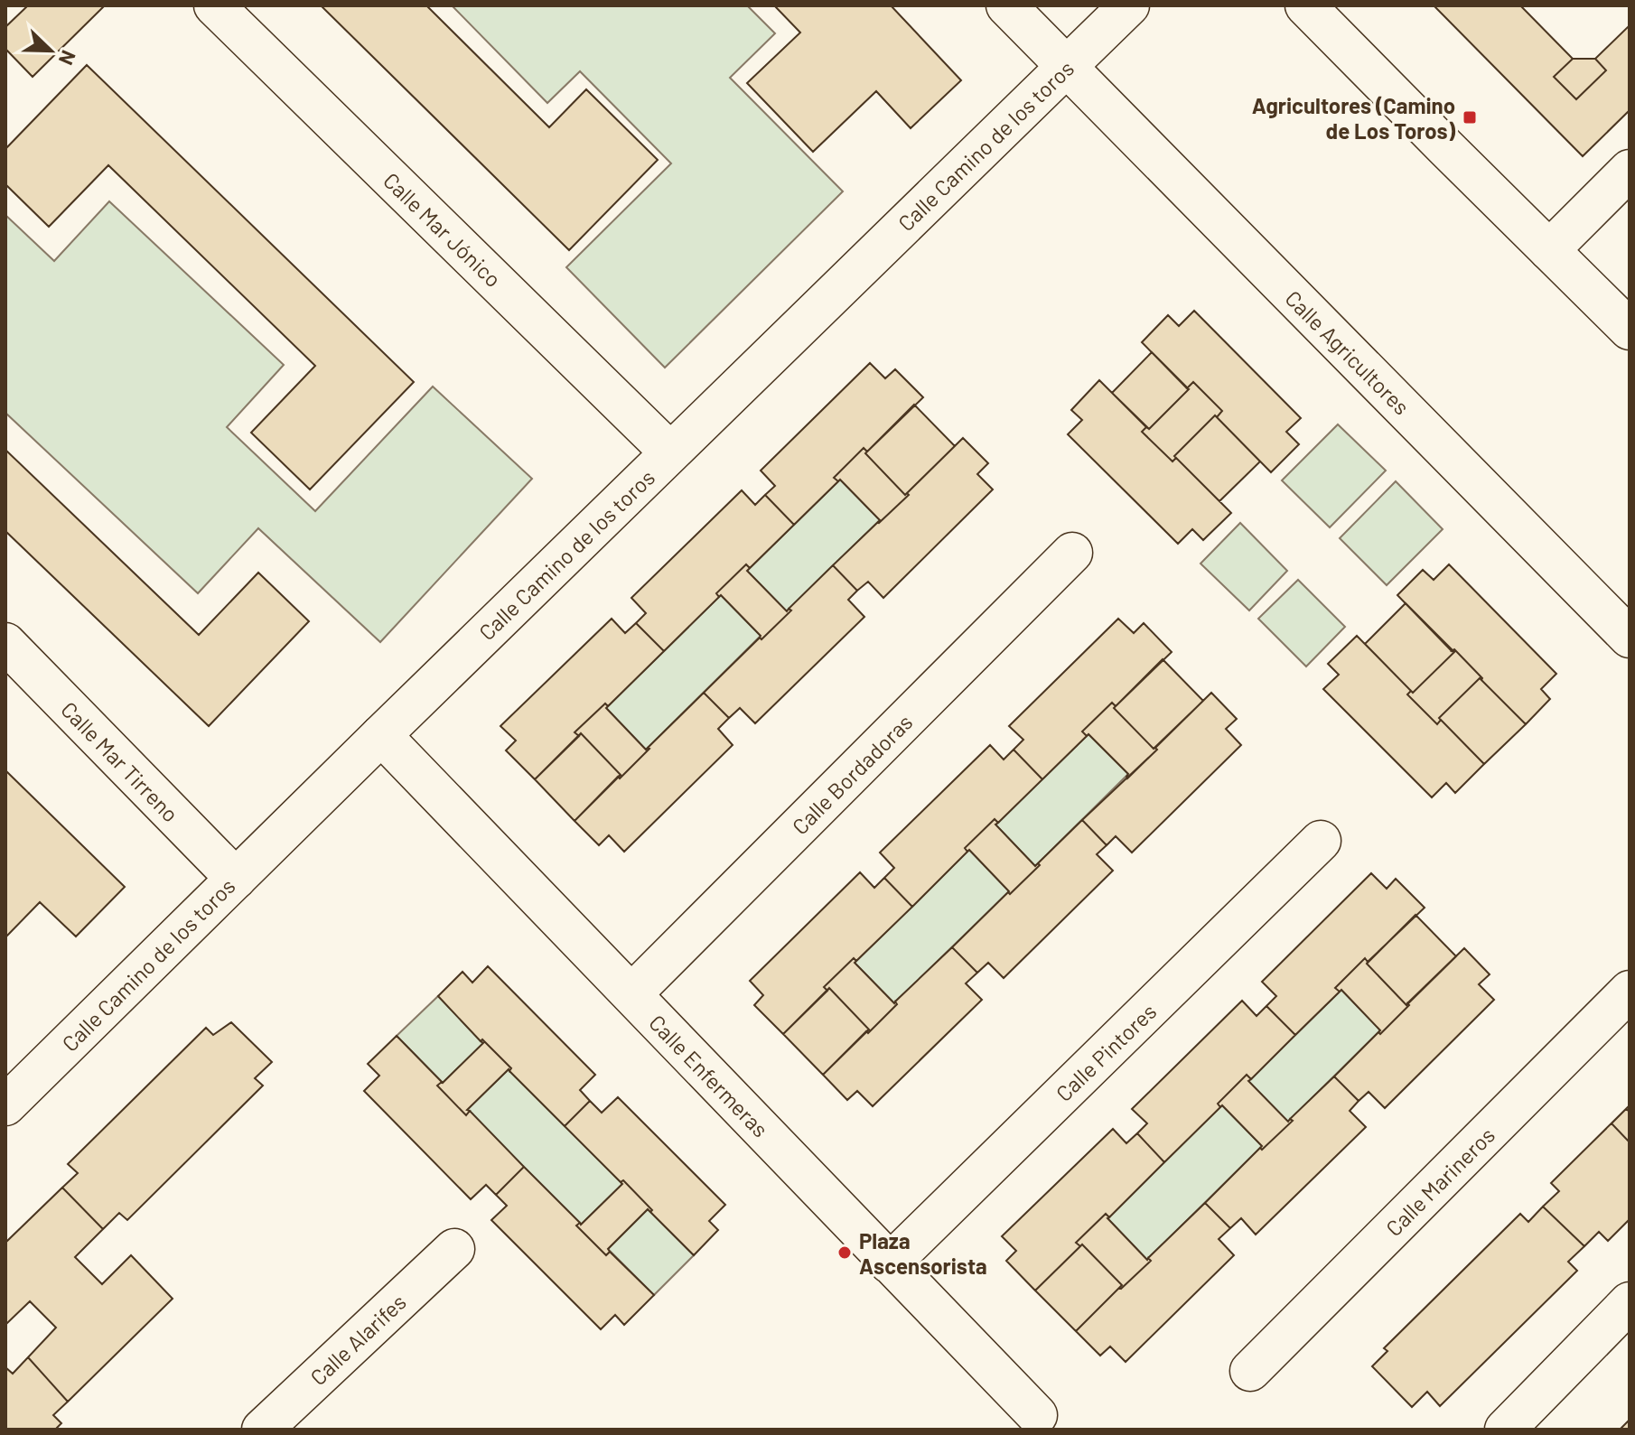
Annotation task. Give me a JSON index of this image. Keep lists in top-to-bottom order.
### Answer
{
  "streets": {
    "street": [
      "Calle Camino de los toros",
      "Calle Mar Jónico",
      "Calle Agricultores",
      "Calle Mar Tirreno",
      "Calle Bordadoras",
      "Calle Pintores",
      "Calle Enfermeras",
      "Calle Marineros",
      "Calle Alarifes"
    ]
  },
  "crossings": [
    ["Calle Camino de los toros", "Calle Mar Jónico"],
    ["Calle Camino de los toros", "Calle Agricultores"],
    ["Calle Camino de los toros", "Calle Mar Tirreno"],
    ["Calle Camino de los toros", "Calle Enfermeras"],
    ["Calle Bordadoras", "Calle Enfermeras"],
    ["Calle Pintores", "Calle Enfermeras"]
  ],
  "places": {
    "transit": ["Agricultores (Camino de Los Toros)"],
    "other": ["Plaza Ascensorista"]
  },
  "north": "bottom right"
}
